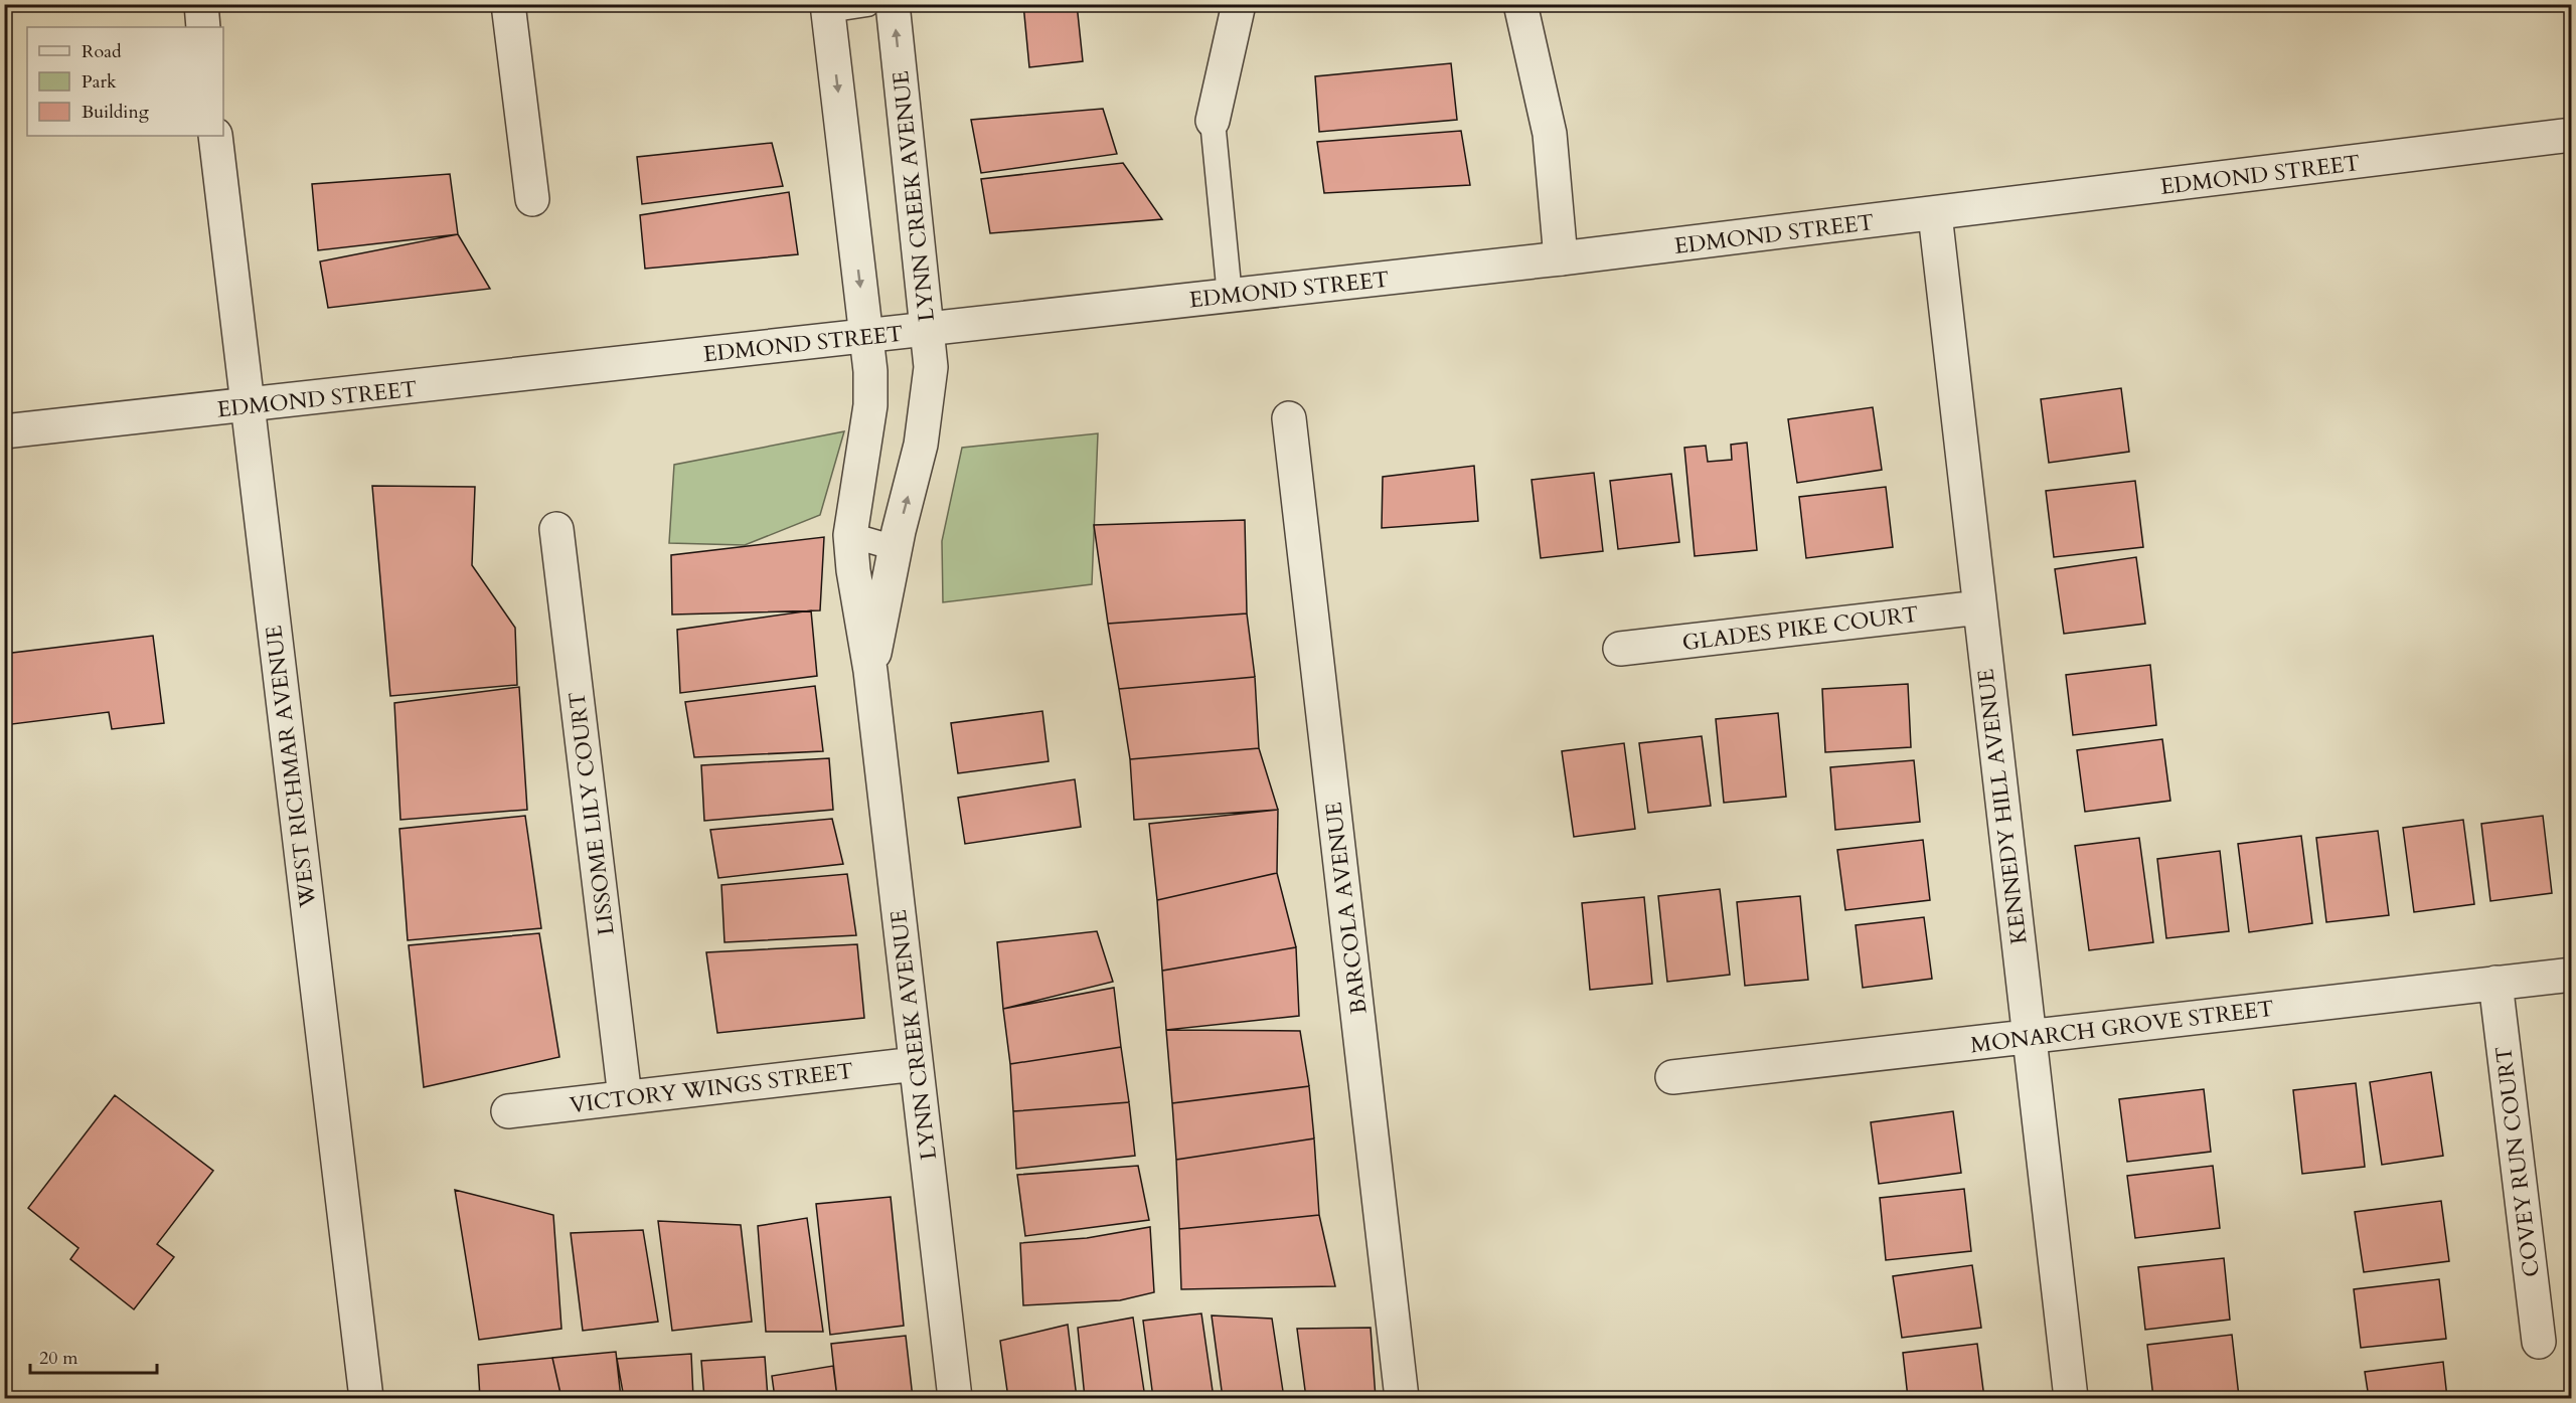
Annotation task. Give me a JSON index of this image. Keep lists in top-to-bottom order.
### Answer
{
  "streets": {
    "street": [
      "EDMOND STREET",
      "LYNN CREEK AVENUE",
      "GLADES PIKE COURT",
      "WEST RICHMAR AVENUE",
      "KENNEDY HILL AVENUE",
      "LISSOME LILY COURT",
      "BARCOLA AVENUE",
      "MONARCH GROVE STREET",
      "VICTORY WINGS STREET",
      "COVEY RUN COURT"
    ]
  },
  "crossings": [
    ["EDMOND STREET", "LYNN CREEK AVENUE"],
    ["EDMOND STREET", "WEST RICHMAR AVENUE"],
    ["EDMOND STREET", "KENNEDY HILL AVENUE"],
    ["LYNN CREEK AVENUE", "VICTORY WINGS STREET"],
    ["GLADES PIKE COURT", "KENNEDY HILL AVENUE"],
    ["KENNEDY HILL AVENUE", "MONARCH GROVE STREET"],
    ["LISSOME LILY COURT", "VICTORY WINGS STREET"],
    ["MONARCH GROVE STREET", "COVEY RUN COURT"]
  ],
  "legend": ["Road", "Park", "Building"],
  "scale_bar": "20 m"
}
